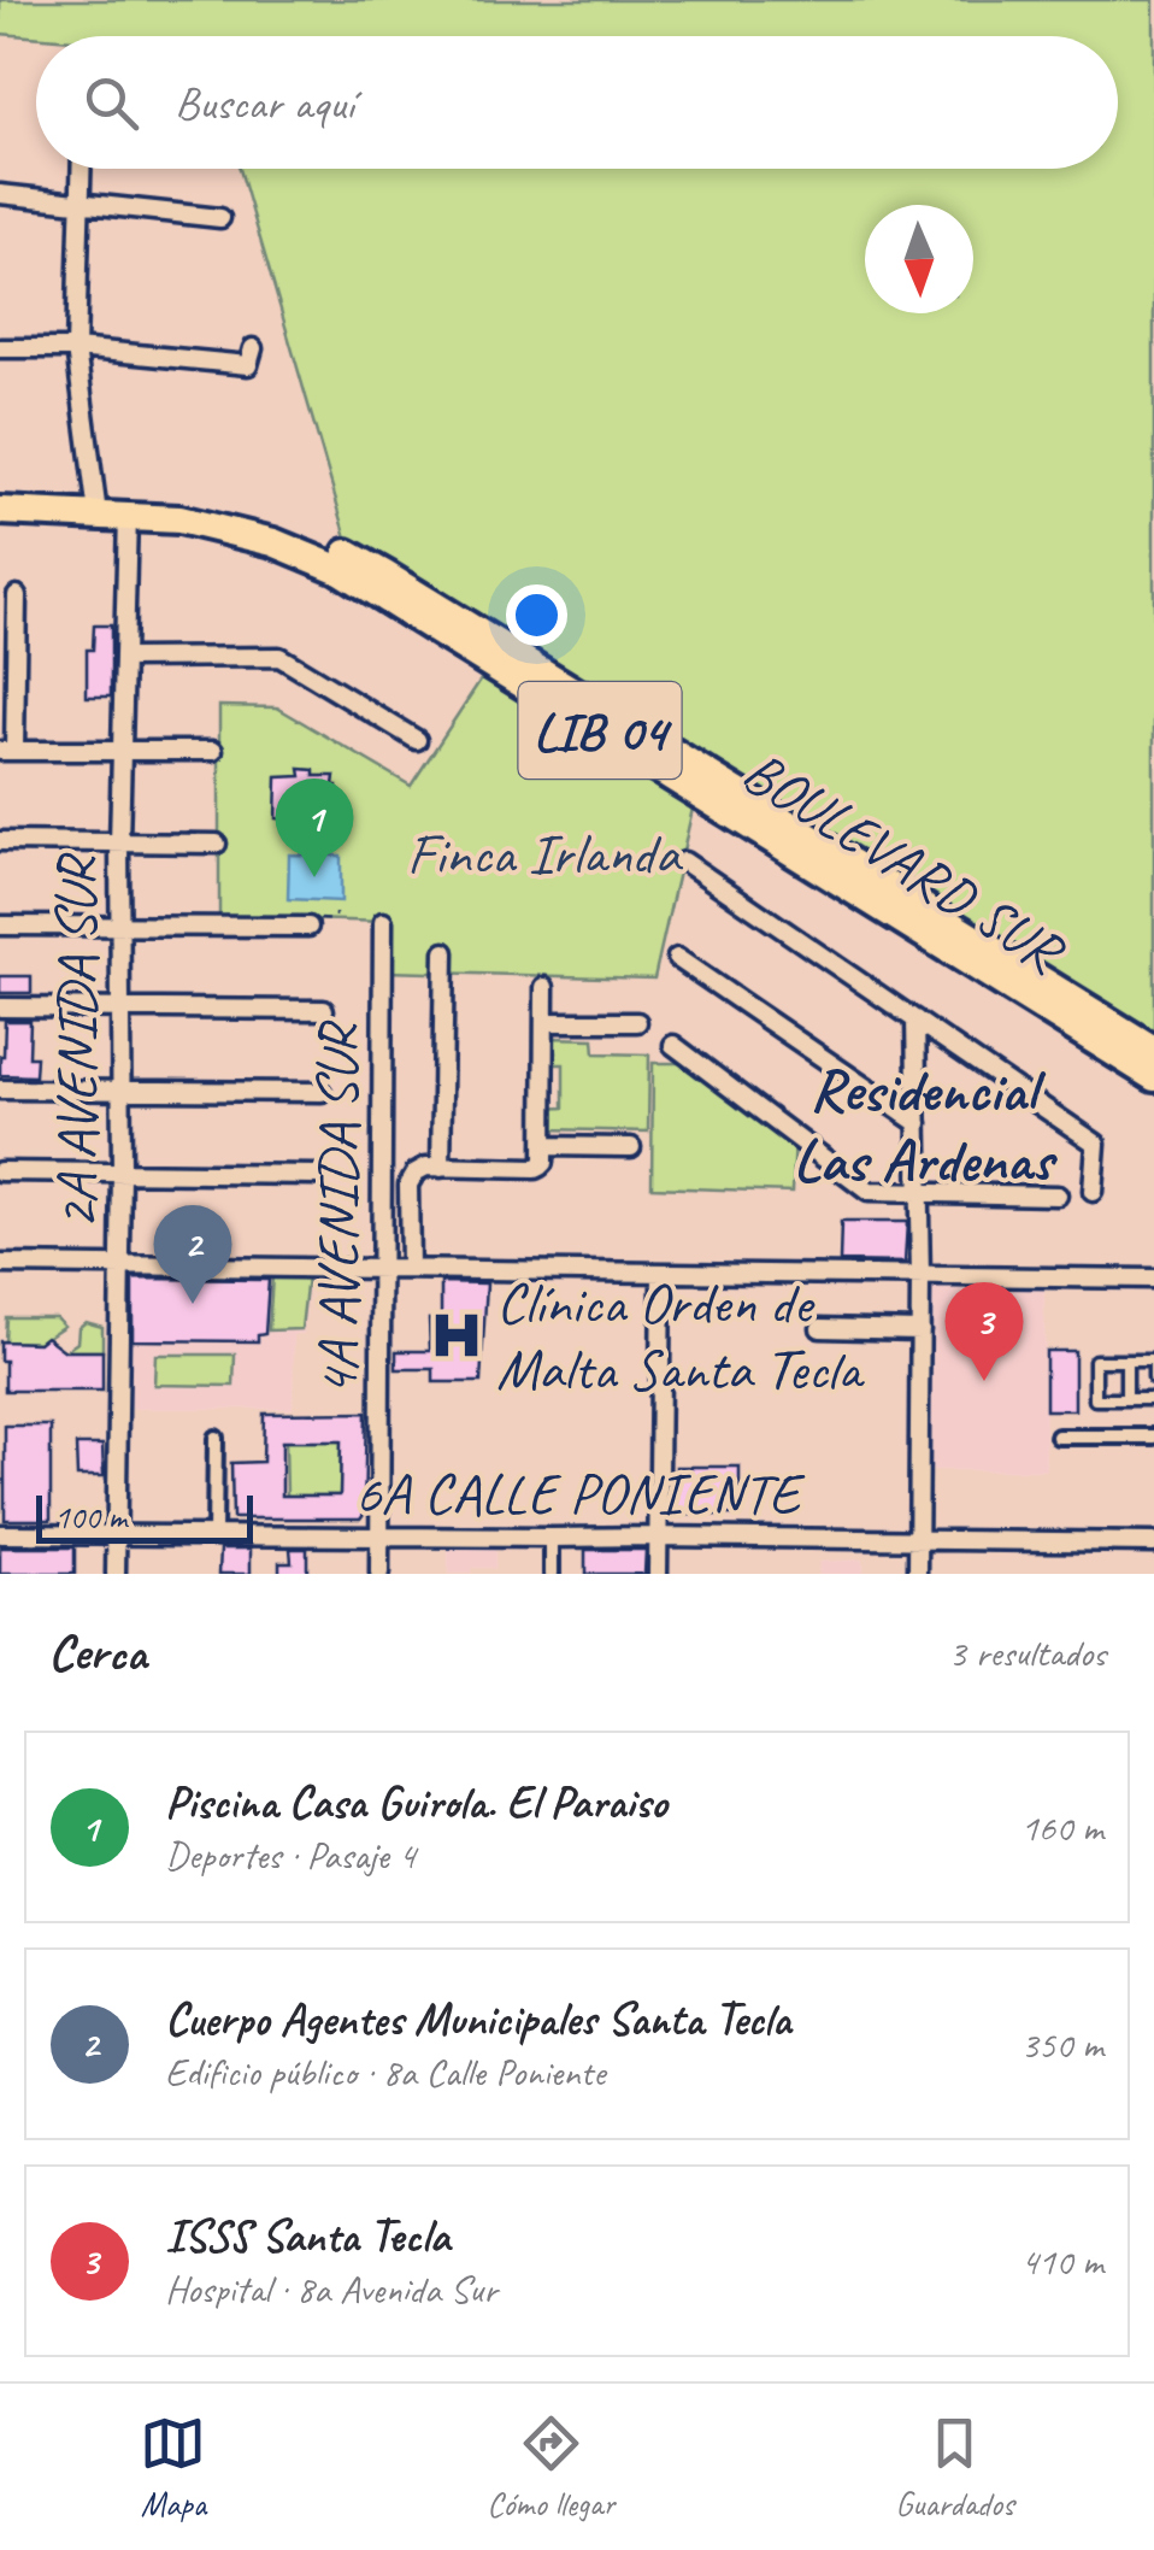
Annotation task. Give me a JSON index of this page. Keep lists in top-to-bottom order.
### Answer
{
  "streets": {
    "highway": ["LIB 04", "BOULEVARD SUR"],
    "street": ["2A AVENIDA SUR", "4A AVENIDA SUR", "6A CALLE PONIENTE"]
  },
  "crossings": [
    ["BOULEVARD SUR", "2A AVENIDA SUR"],
    ["2A AVENIDA SUR", "6A CALLE PONIENTE"],
    ["4A AVENIDA SUR", "6A CALLE PONIENTE"]
  ],
  "districts": ["Residencial Las Ardenas"],
  "parks": ["Finca Irlanda"],
  "places": {
    "hospital": ["Clínica Orden de Malta Santa Tecla"]
  },
  "scale_bar": "100 m",
  "north": "bottom",
  "page": {
    "search": "Buscar aquí",
    "pins": ["1", "2", "3"],
    "scale": "100 m",
    "heading": ["Cerca", "3 resultados"],
    "list": [
      {
        "mark": "1",
        "name": "Piscina Casa Guirola. El Paraiso",
        "note": "Deportes · Pasaje 4",
        "value": "160 m"
      },
      {
        "mark": "2",
        "name": "Cuerpo Agentes Municipales Santa Tecla",
        "note": "Edificio público · 8a Calle Poniente",
        "value": "350 m"
      },
      {
        "mark": "3",
        "name": "ISSS Santa Tecla",
        "note": "Hospital · 8a Avenida Sur",
        "value": "410 m"
      }
    ],
    "nav": ["Mapa", "Cómo llegar", "Guardados"]
  }
}
